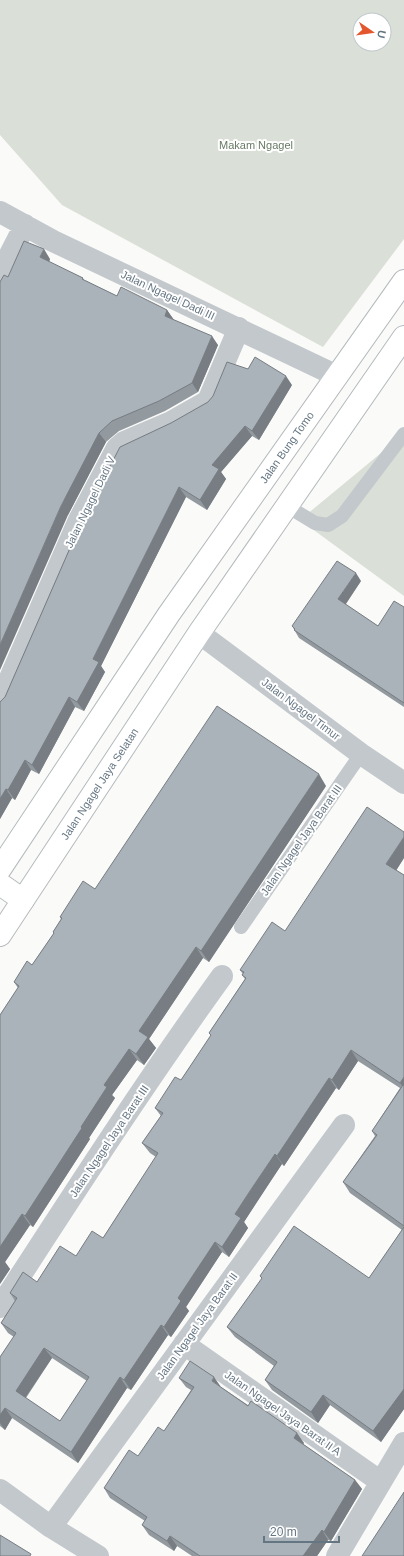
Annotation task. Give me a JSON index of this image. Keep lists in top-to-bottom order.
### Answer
{
  "streets": {
    "main road": ["Jalan Bung Tomo", "Jalan Ngagel Jaya Selatan"],
    "street": [
      "Jalan Ngagel Dadi III",
      "Jalan Ngagel Dadi V",
      "Jalan Ngagel Timur",
      "Jalan Ngagel Jaya Barat III",
      "Jalan Ngagel Jaya Barat II",
      "Jalan Ngagel Jaya Barat II A"
    ]
  },
  "crossings": [
    ["Jalan Ngagel Dadi III", "Jalan Bung Tomo"],
    ["Jalan Ngagel Dadi III", "Jalan Ngagel Dadi V"],
    ["Jalan Ngagel Timur", "Jalan Ngagel Jaya Selatan"],
    ["Jalan Ngagel Timur", "Jalan Ngagel Jaya Barat III"],
    ["Jalan Ngagel Jaya Barat II", "Jalan Ngagel Jaya Barat II A"]
  ],
  "parks": ["Makam Ngagel"],
  "scale_bar": "20 m",
  "north": "right"
}
